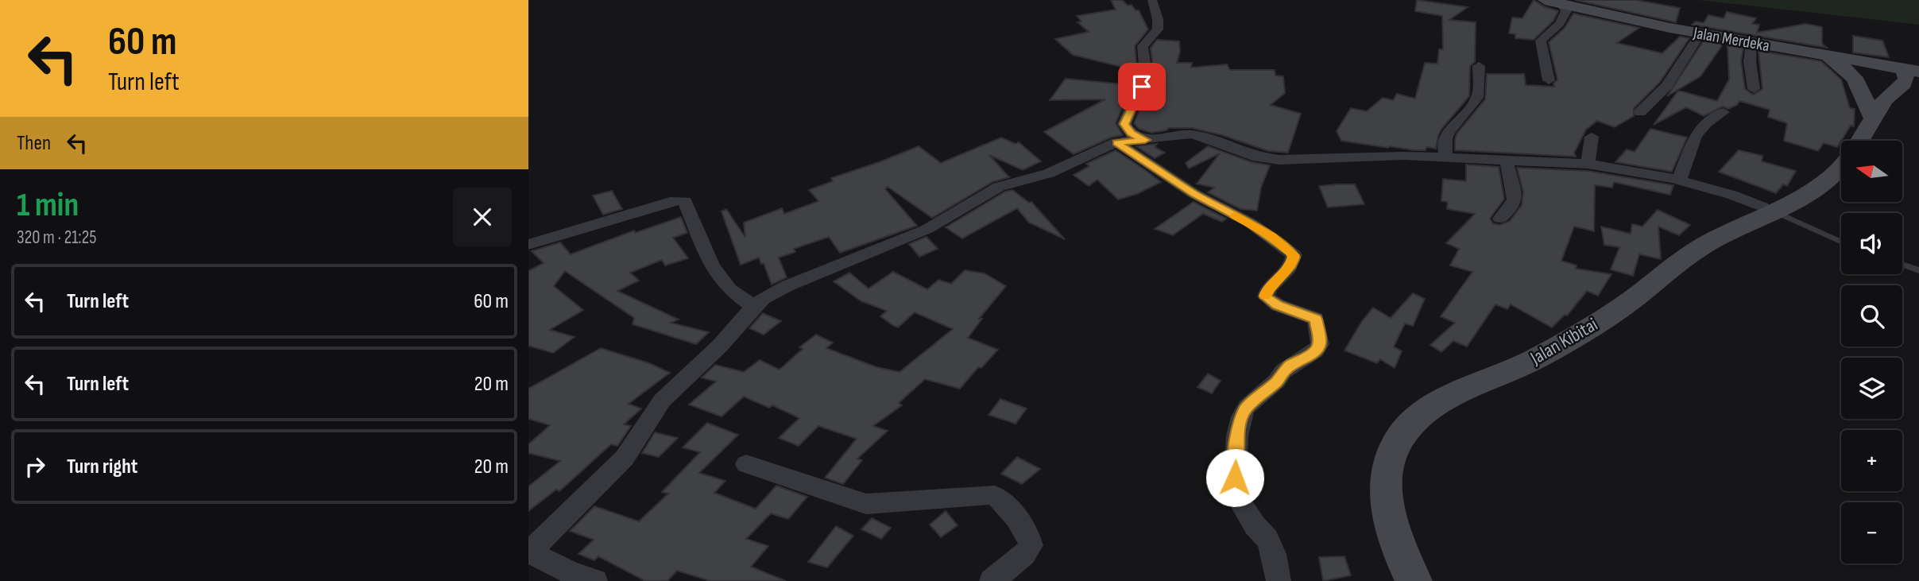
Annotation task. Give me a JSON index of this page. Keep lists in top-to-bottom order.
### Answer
{
  "streets": {
    "street": ["Jalan Merdeka", "Jalan Kibitai"]
  },
  "north": "left",
  "page": {
    "turn": ["60 m", "Turn left"],
    "then": "Then",
    "map_buttons": ["+", "−"],
    "heading": ["1 min", "320 m · 21:25"],
    "list": [
      {
        "name": "Turn left",
        "value": "60 m"
      },
      {
        "name": "Turn left",
        "value": "20 m"
      },
      {
        "name": "Turn right",
        "value": "20 m"
      }
    ]
  }
}
